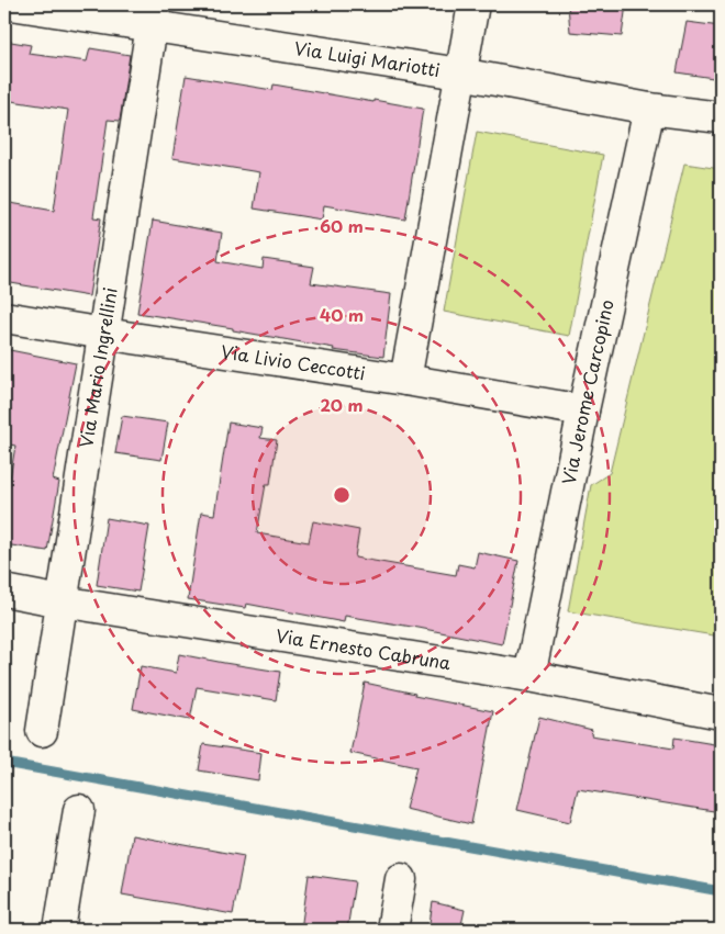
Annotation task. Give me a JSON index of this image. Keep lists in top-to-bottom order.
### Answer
{
  "streets": {
    "street": [
      "Via Luigi Mariotti",
      "Via Livio Ceccotti",
      "Via Mario Ingrellini",
      "Via Jerome Carcopino",
      "Via Ernesto Cabruna"
    ]
  },
  "crossings": [
    ["Via Luigi Mariotti", "Via Mario Ingrellini"],
    ["Via Luigi Mariotti", "Via Jerome Carcopino"],
    ["Via Livio Ceccotti", "Via Mario Ingrellini"],
    ["Via Livio Ceccotti", "Via Jerome Carcopino"],
    ["Via Mario Ingrellini", "Via Ernesto Cabruna"],
    ["Via Jerome Carcopino", "Via Ernesto Cabruna"]
  ],
  "rings": ["60 m", "40 m", "20 m"]
}
